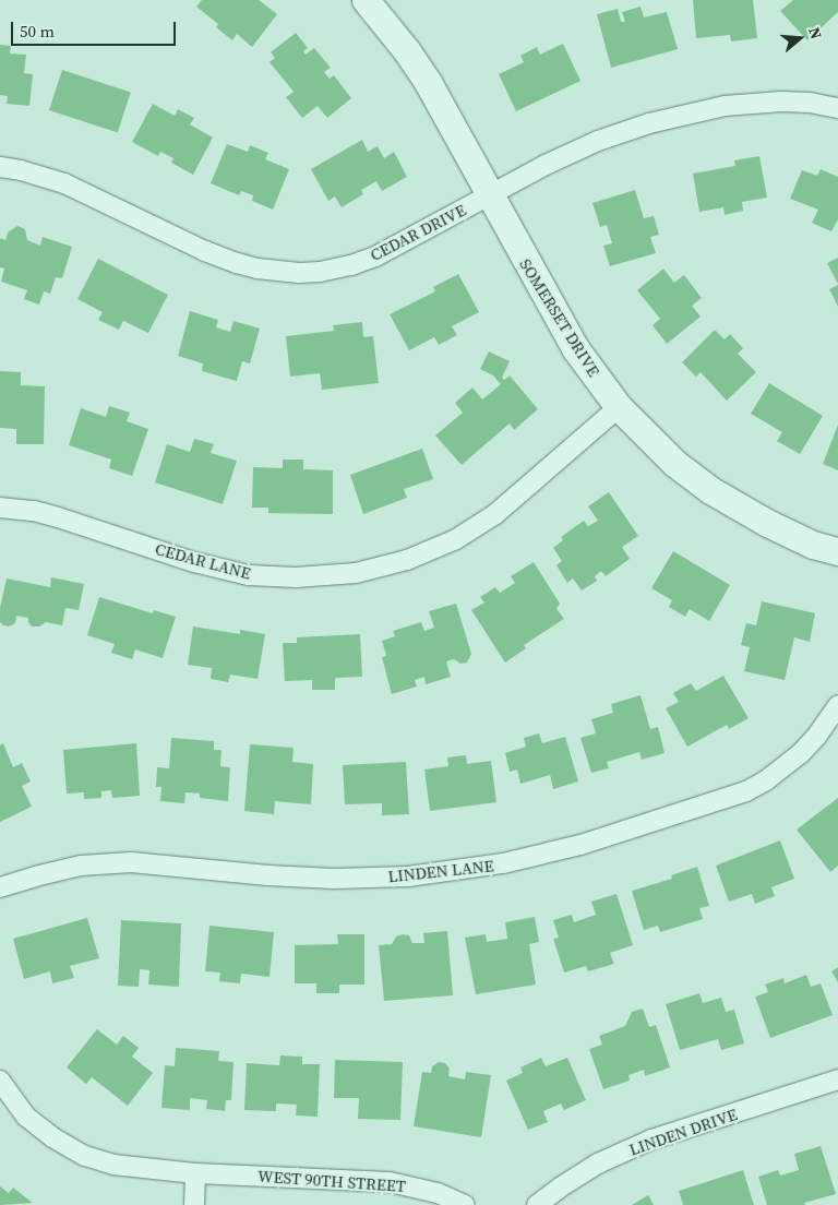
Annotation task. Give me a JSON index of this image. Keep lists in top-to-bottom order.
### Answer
{
  "streets": {
    "street": [
      "CEDAR DRIVE",
      "SOMERSET DRIVE",
      "CEDAR LANE",
      "LINDEN LANE",
      "LINDEN DRIVE",
      "WEST 90TH STREET"
    ]
  },
  "crossings": [
    ["CEDAR DRIVE", "SOMERSET DRIVE"],
    ["SOMERSET DRIVE", "CEDAR LANE"]
  ],
  "scale_bar": "50 m",
  "north": "right"
}
